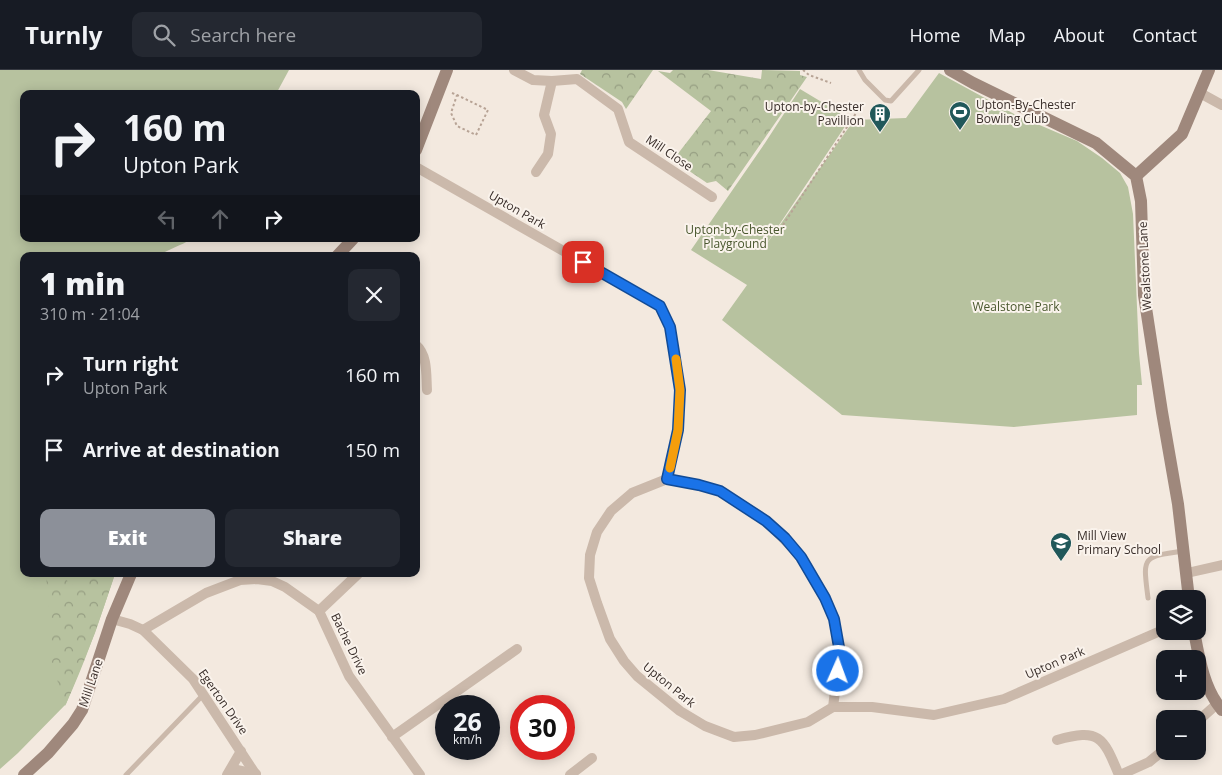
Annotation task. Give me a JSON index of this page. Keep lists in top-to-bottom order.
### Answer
{
  "streets": {
    "street": [
      "Mill Close",
      "Upton Park",
      "Wealstone Lane",
      "Bache Drive",
      "Mill Lane",
      "Egerton Drive"
    ]
  },
  "crossings": [
    ["Bache Drive", "Egerton Drive"],
    ["Mill Lane", "Egerton Drive"]
  ],
  "parks": ["Upton-by-Chester Playground", "Wealstone Park"],
  "places": {
    "sports": ["Upton-By-Chester Bowling Club"],
    "building": ["Upton-by-Chester Pavillion"],
    "school or university": ["Mill View Primary School"]
  },
  "page": {
    "header": "Turnly",
    "search": "Search here",
    "nav": [
      "Home",
      "Map",
      "About",
      "Contact"
    ],
    "turn": ["160 m", "Upton Park"],
    "heading": ["1 min", "310 m · 21:04"],
    "list": [
      {
        "name": "Turn right",
        "note": "Upton Park",
        "value": "160 m"
      },
      {
        "name": "Arrive at destination",
        "value": "150 m"
      }
    ],
    "buttons": ["Exit", "Share"],
    "map_buttons": ["+", "−"],
    "speed": "26 km/h",
    "limit": "30"
  }
}
